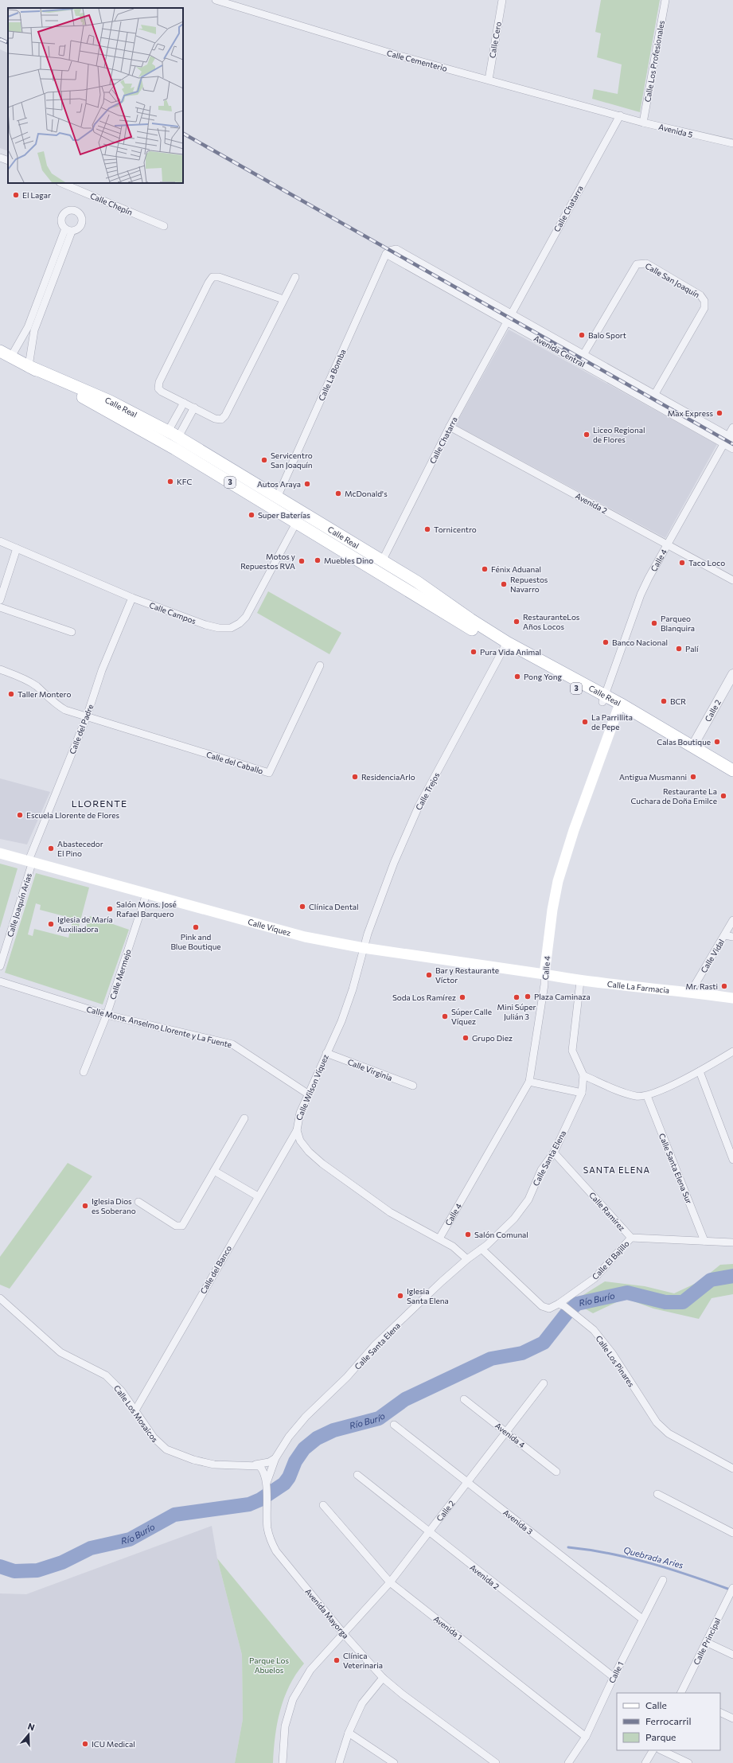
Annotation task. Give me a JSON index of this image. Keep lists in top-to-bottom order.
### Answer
{
  "streets": {
    "main road": [
      "Calle Real",
      "3",
      "Calle 4",
      "Calle Víquez",
      "Calle La Farmacia"
    ],
    "street": [
      "Calle Cero",
      "Calle Cementerio",
      "Calle Los Profesionales",
      "Avenida 5",
      "Calle Chepín",
      "Calle Chatarra",
      "Calle San Joaquín",
      "Avenida Central",
      "Calle La Bomba",
      "Avenida 2",
      "Calle Campos",
      "Calle 2",
      "Calle del Padre",
      "Calle del Caballo",
      "Calle Trejos",
      "Calle Joaquín Arias",
      "Calle Vidal",
      "Calle Mermejo",
      "Calle Mons. Anselmo Llorente y La Fuente",
      "Calle Virginia",
      "Calle Wilson Víquez",
      "Calle Santa Elena",
      "Calle Santa Elena Sur",
      "Calle Ramírez",
      "Calle El Bajillo",
      "Calle del Banco",
      "Calle Los Pinares",
      "Calle Los Mosaicos",
      "Avenida 4",
      "Avenida 3",
      "Avenida Mayorga",
      "Avenida 1",
      "Calle Principal",
      "Calle 1"
    ]
  },
  "crossings": [
    ["Calle Cero", "Calle Cementerio"],
    ["Calle Cementerio", "Avenida 5"],
    ["Calle Cementerio", "Calle Chatarra"],
    ["Calle Los Profesionales", "Avenida 5"],
    ["Avenida 5", "Calle Chatarra"],
    ["Calle Chatarra", "Avenida Central"],
    ["Calle Chatarra", "Calle Real"],
    ["Calle Chatarra", "Avenida 2"],
    ["Calle San Joaquín", "Avenida Central"],
    ["Avenida Central", "Calle La Bomba"],
    ["Avenida Central", "Calle 4"],
    ["Calle La Bomba", "Calle Real"],
    ["Calle Real", "Calle 4"],
    ["Calle Real", "Calle Campos"],
    ["Calle Real", "Calle 2"],
    ["Calle Real", "Calle Trejos"],
    ["Avenida 2", "Calle 4"],
    ["Avenida 2", "Calle 2"],
    ["Avenida 2", "Calle 1"],
    ["Calle 4", "Calle Víquez"],
    ["Calle 4", "Calle La Farmacia"],
    ["Calle 4", "Calle Wilson Víquez"],
    ["Calle Campos", "Calle del Padre"],
    ["Calle 2", "Avenida 4"],
    ["Calle 2", "Avenida 3"],
    ["Calle 2", "Avenida Mayorga"],
    ["Calle 2", "Avenida 1"],
    ["Calle del Padre", "Calle del Caballo"],
    ["Calle del Padre", "Calle Joaquín Arias"],
    ["Calle del Padre", "Calle Víquez"],
    ["Calle Trejos", "Calle Víquez"],
    ["Calle Trejos", "Calle Wilson Víquez"],
    ["Calle Joaquín Arias", "Calle Víquez"],
    ["Calle Víquez", "Calle Mermejo"],
    ["Calle Víquez", "Calle La Farmacia"],
    ["Calle Víquez", "Calle Wilson Víquez"],
    ["Calle Vidal", "Calle La Farmacia"],
    ["Calle Mermejo", "Calle Mons. Anselmo Llorente y La Fuente"],
    ["Calle Mons. Anselmo Llorente y La Fuente", "Calle Wilson Víquez"],
    ["Calle Virginia", "Calle Wilson Víquez"],
    ["Calle Wilson Víquez", "Calle Santa Elena"],
    ["Calle Wilson Víquez", "Calle del Banco"],
    ["Calle Santa Elena", "Calle Ramírez"],
    ["Calle Santa Elena", "Calle Los Mosaicos"],
    ["Calle Santa Elena", "Avenida Mayorga"],
    ["Calle Santa Elena Sur", "Calle Ramírez"],
    ["Calle Ramírez", "Calle El Bajillo"],
    ["Calle El Bajillo", "Calle Los Pinares"],
    ["Calle del Banco", "Calle Los Mosaicos"],
    ["Avenida 3", "Calle 1"],
    ["Avenida 1", "Calle 1"]
  ],
  "districts": ["LLORENTE", "SANTA ELENA"],
  "water": ["Río Burío", "Quebrada Aries"],
  "parks": ["Parque Los Abuelos"],
  "places": [
    "El Lagar",
    "Balo Sport",
    "Max Express",
    "Liceo Regional de Flores",
    "Servicentro San Joaquín",
    "KFC",
    "Autos Araya",
    "McDonald's",
    "Super Baterías",
    "Tornicentro",
    "Muebles Dino",
    "Motos y Repuestos RVA",
    "Taco Loco",
    "Fénix Aduanal",
    "Repuestos Navarro",
    "RestauranteLos Años Locos",
    "Parqueo Blanquira",
    "Banco Nacional",
    "Palí",
    "Pura Vida Animal",
    "Pong Yong",
    "Taller Montero",
    "BCR",
    "La Parrillita de Pepe",
    "Calas Boutique",
    "ResidenciaArlo",
    "Antigua Musmanni",
    "Restaurante La Cuchara de Doña Emilce",
    "Escuela Llorente de Flores",
    "Abastecedor El Pino",
    "Clínica Dental",
    "Salón Mons. José Rafael Barquero",
    "Iglesia de María Auxiliadora",
    "Pink and Blue Boutique",
    "Bar y Restaurante Víctor",
    "Mr. Rasti",
    "Plaza Caminaza",
    "Soda Los Ramírez",
    "Mini Súper Julián 3",
    "Súper Calle Víquez",
    "Grupo Diez",
    "Iglesia Dios es Soberano",
    "Salón Comunal",
    "Iglesia Santa Elena",
    "Clínica Veterinaria",
    "ICU Medical"
  ],
  "legend": ["Calle", "Ferrocarril", "Parque"],
  "north": "top"
}
